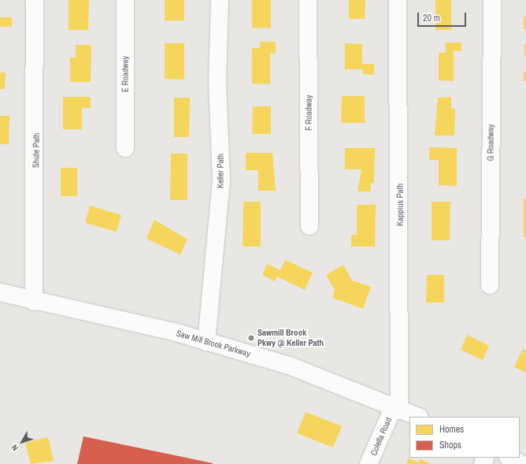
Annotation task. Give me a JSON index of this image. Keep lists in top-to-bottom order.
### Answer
{
  "streets": {
    "street": [
      "E Roadway",
      "F Roadway",
      "G Roadway",
      "Shute Path",
      "Keller Path",
      "Kappius Path",
      "Saw Mill Brook Parkway",
      "Colella Road"
    ]
  },
  "crossings": [
    ["Shute Path", "Saw Mill Brook Parkway"],
    ["Keller Path", "Saw Mill Brook Parkway"],
    ["Kappius Path", "Saw Mill Brook Parkway"],
    ["Kappius Path", "Colella Road"],
    ["Saw Mill Brook Parkway", "Colella Road"]
  ],
  "places": ["Sawmill Brook Pkwy @ Keller Path"],
  "legend": ["Homes", "Shops"],
  "scale_bar": "20 m",
  "north": "bottom left"
}
